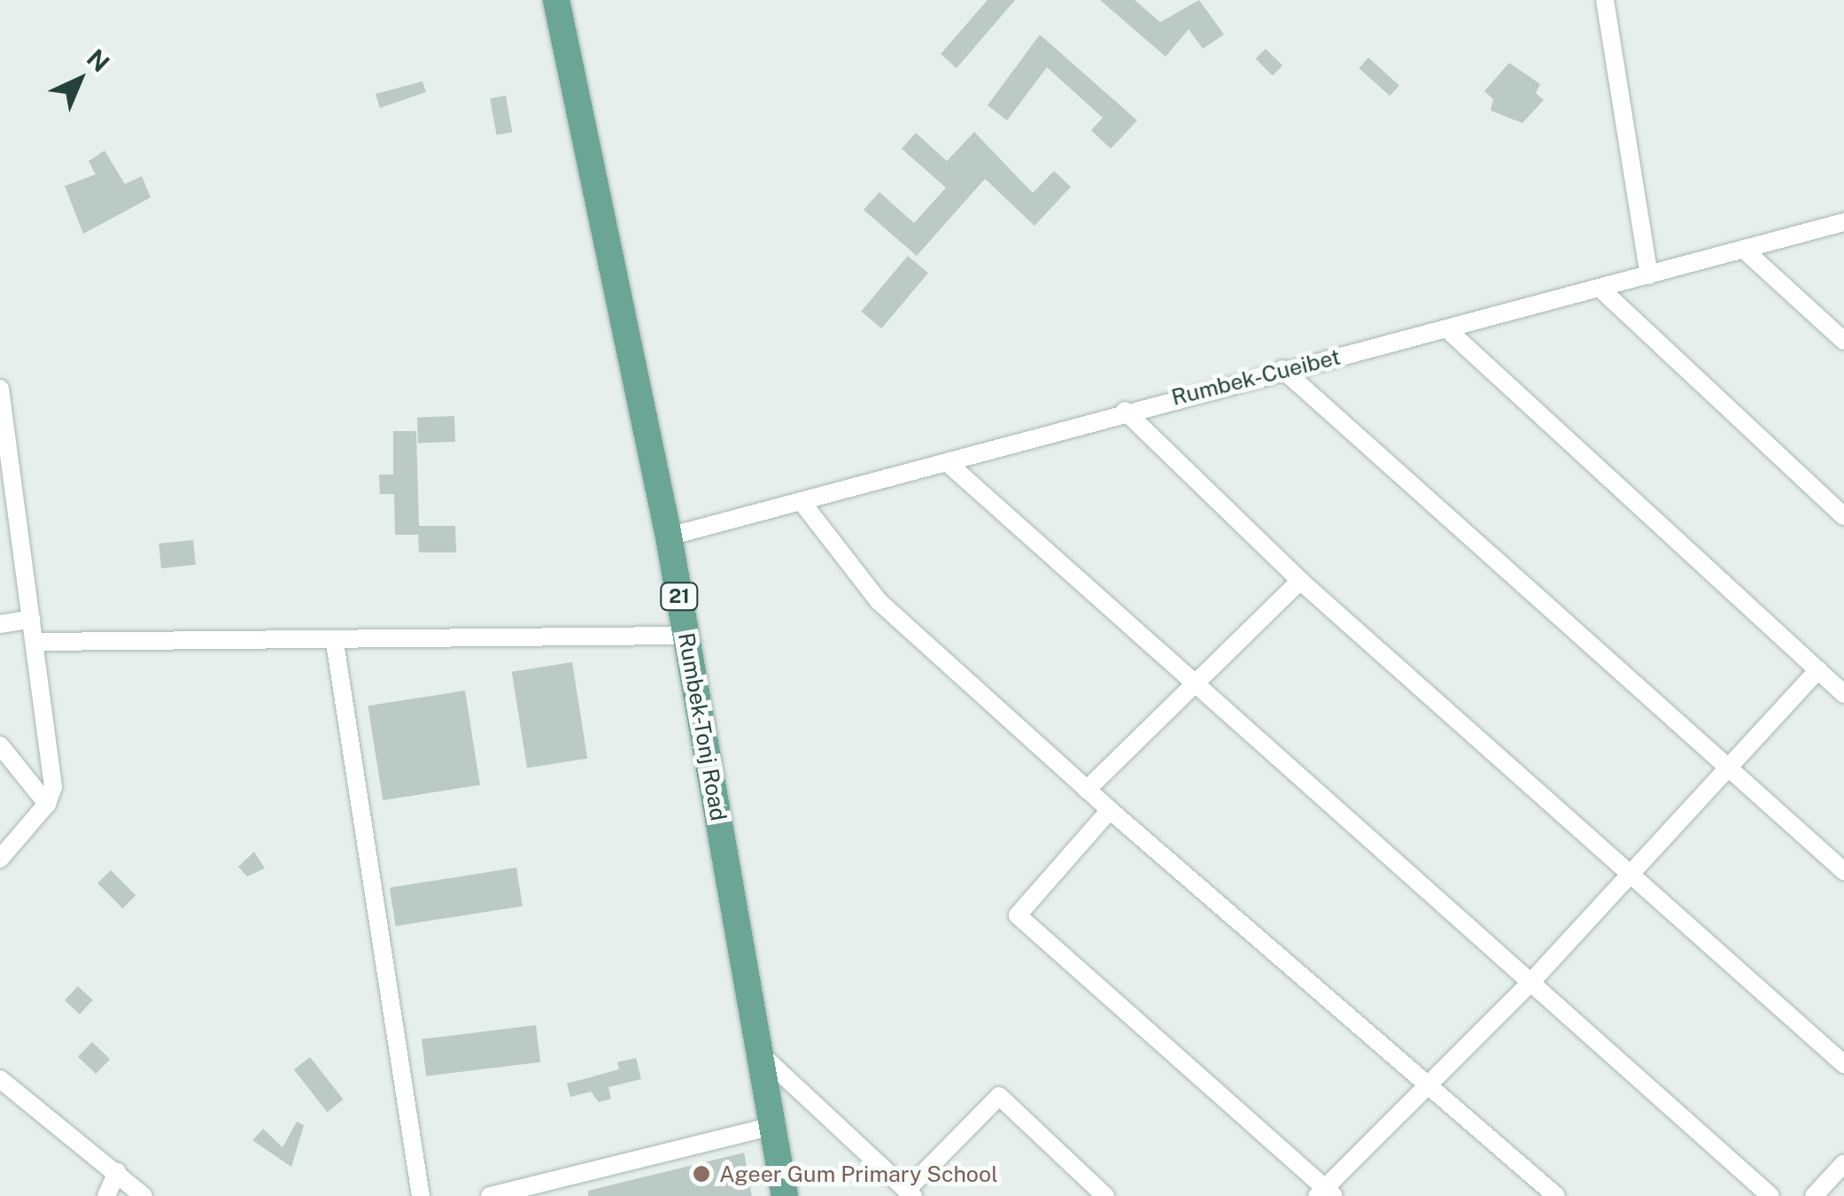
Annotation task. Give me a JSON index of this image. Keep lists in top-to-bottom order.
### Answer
{
  "streets": {
    "main road": ["21", "Rumbek-Tonj Road"],
    "street": ["Rumbek-Cueibet"]
  },
  "crossings": [
    ["Rumbek-Cueibet", "Rumbek-Tonj Road"]
  ],
  "places": ["Ageer Gum Primary School"],
  "north": "top right"
}
